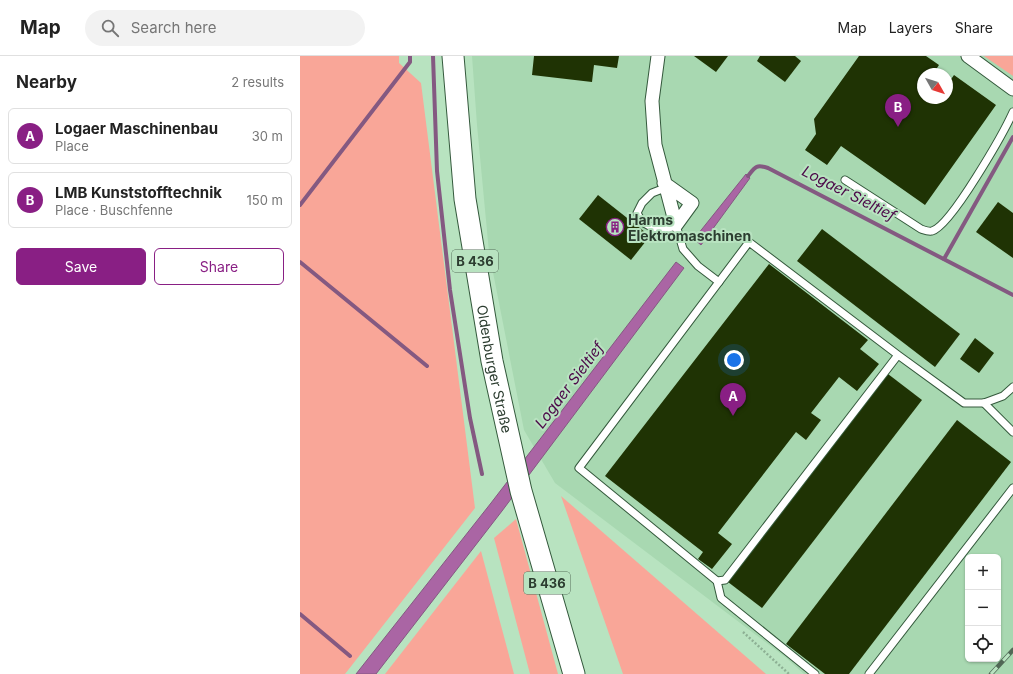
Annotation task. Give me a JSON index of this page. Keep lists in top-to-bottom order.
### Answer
{
  "streets": {
    "main road": ["B 436", "Oldenburger Straße"]
  },
  "water": ["Logaer Sieltief"],
  "places": {
    "building": ["Harms Elektromaschinen"]
  },
  "north": "bottom right",
  "page": {
    "header": "Map",
    "search": "Search here",
    "nav": ["Map", "Layers", "Share"],
    "heading": ["Nearby", "2 results"],
    "pins": ["B", "A"],
    "list": [
      {
        "mark": "A",
        "name": "Logaer Maschinenbau",
        "note": "Place",
        "value": "30 m"
      },
      {
        "mark": "B",
        "name": "LMB Kunststofftechnik",
        "note": "Place · Buschfenne",
        "value": "150 m"
      }
    ],
    "buttons": ["Save", "Share"],
    "map_buttons": ["+", "−"]
  }
}
